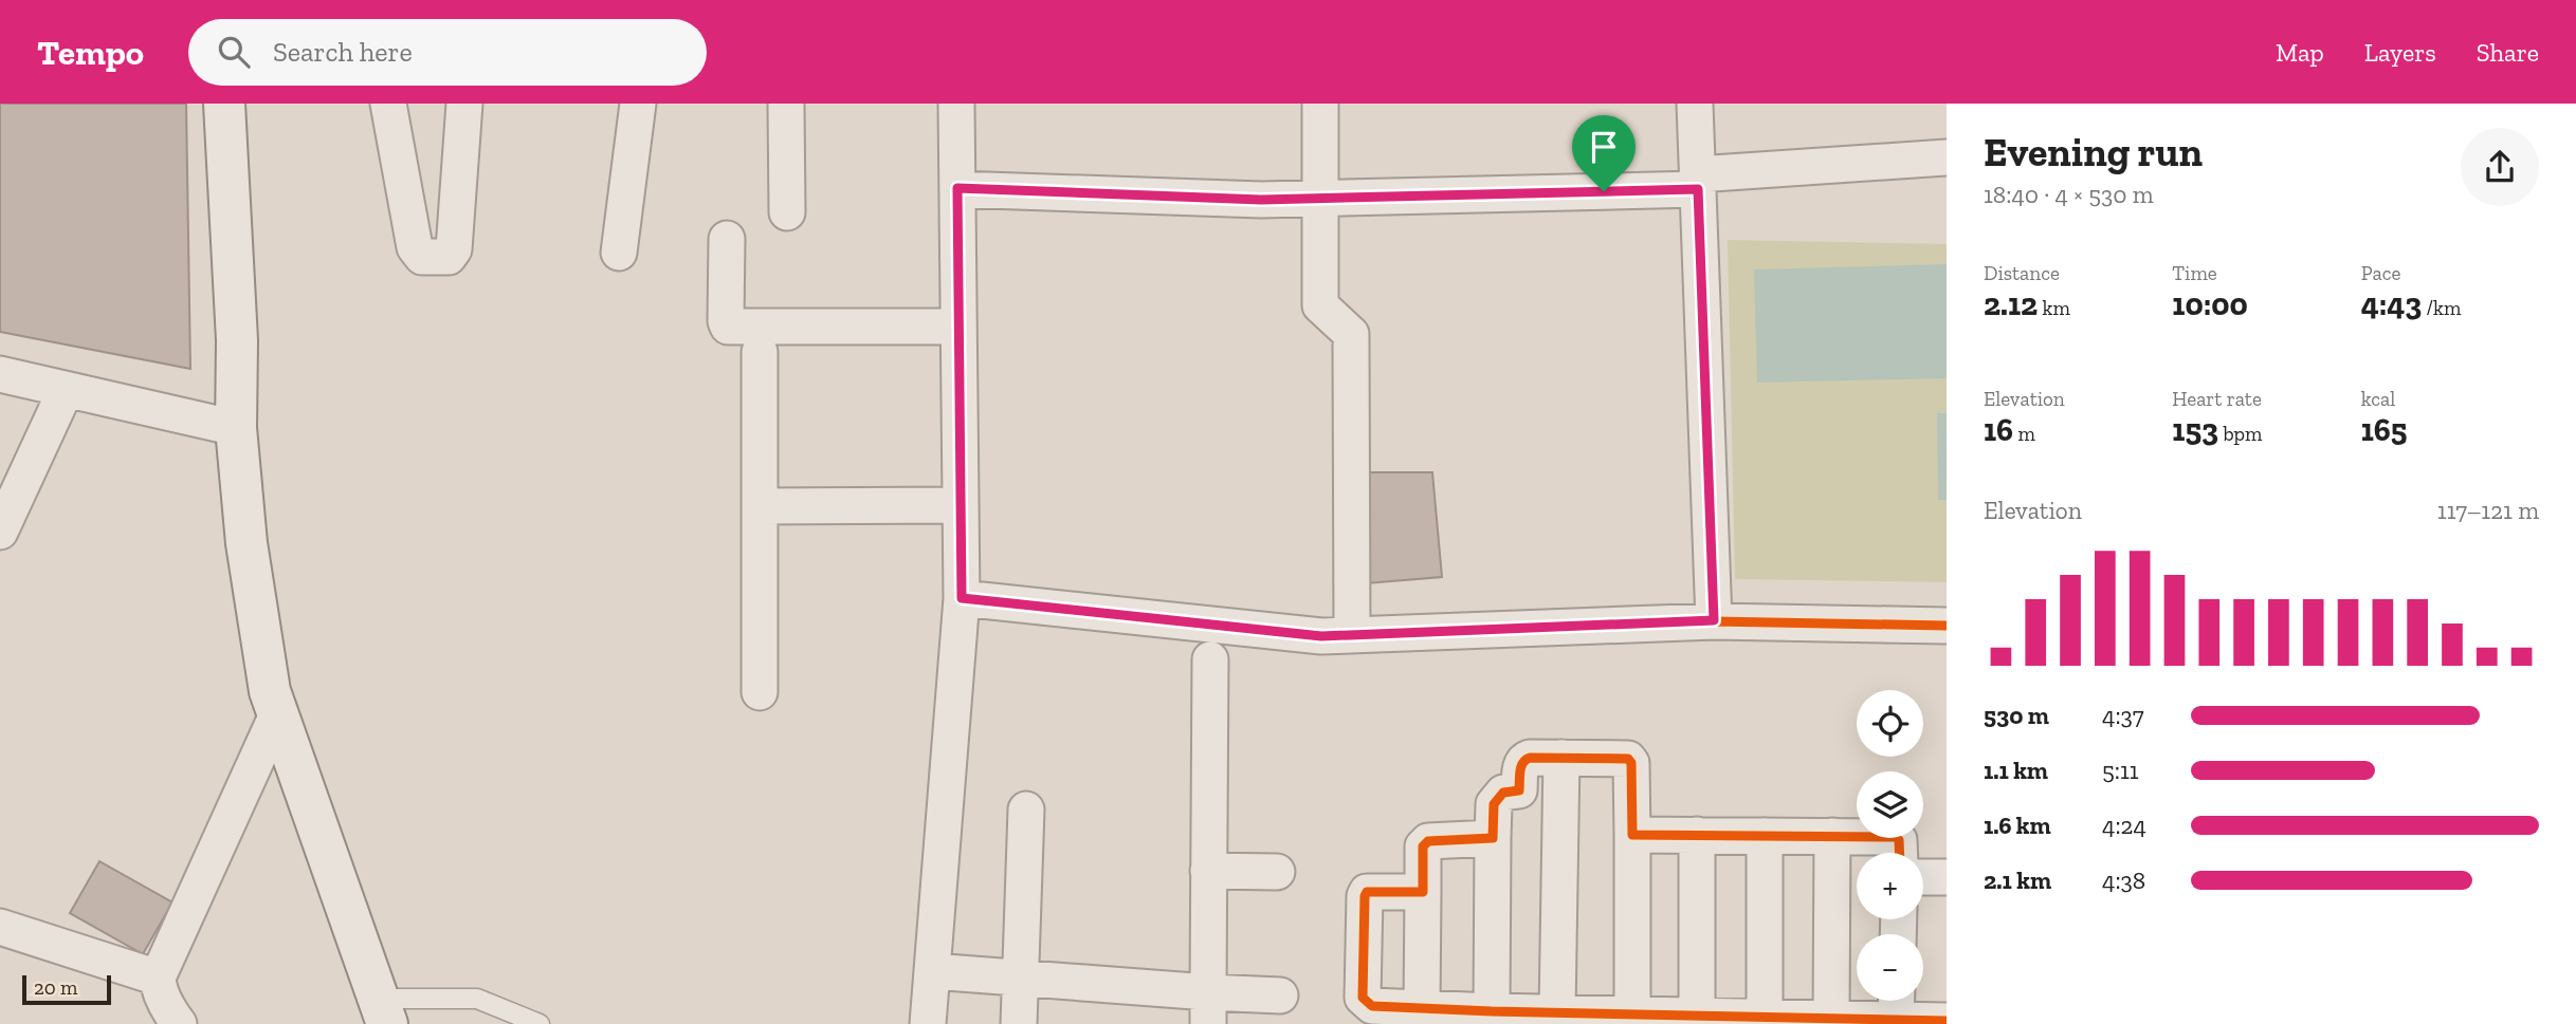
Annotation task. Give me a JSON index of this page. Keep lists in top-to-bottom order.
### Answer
{
  "scale_bar": "20 m",
  "page": {
    "header": "Tempo",
    "search": "Search here",
    "nav": ["Map", "Layers", "Share"],
    "heading": ["Evening run", "18:40 · 4 × 530 m"],
    "stats": [
      ["Distance", "2.12 km"],
      ["Time", "10:00"],
      ["Pace", "4:43 /km"],
      ["Elevation", "16 m"],
      ["Heart rate", "153 bpm"],
      ["kcal", "165"]
    ],
    "chart": ["Elevation", "117–121 m"],
    "list": [
      {
        "name": "530 m",
        "note": "4:37"
      },
      {
        "name": "1.1 km",
        "note": "5:11"
      },
      {
        "name": "1.6 km",
        "note": "4:24"
      },
      {
        "name": "2.1 km",
        "note": "4:38"
      }
    ],
    "map_buttons": ["+", "−"],
    "scale": "20 m"
  }
}
